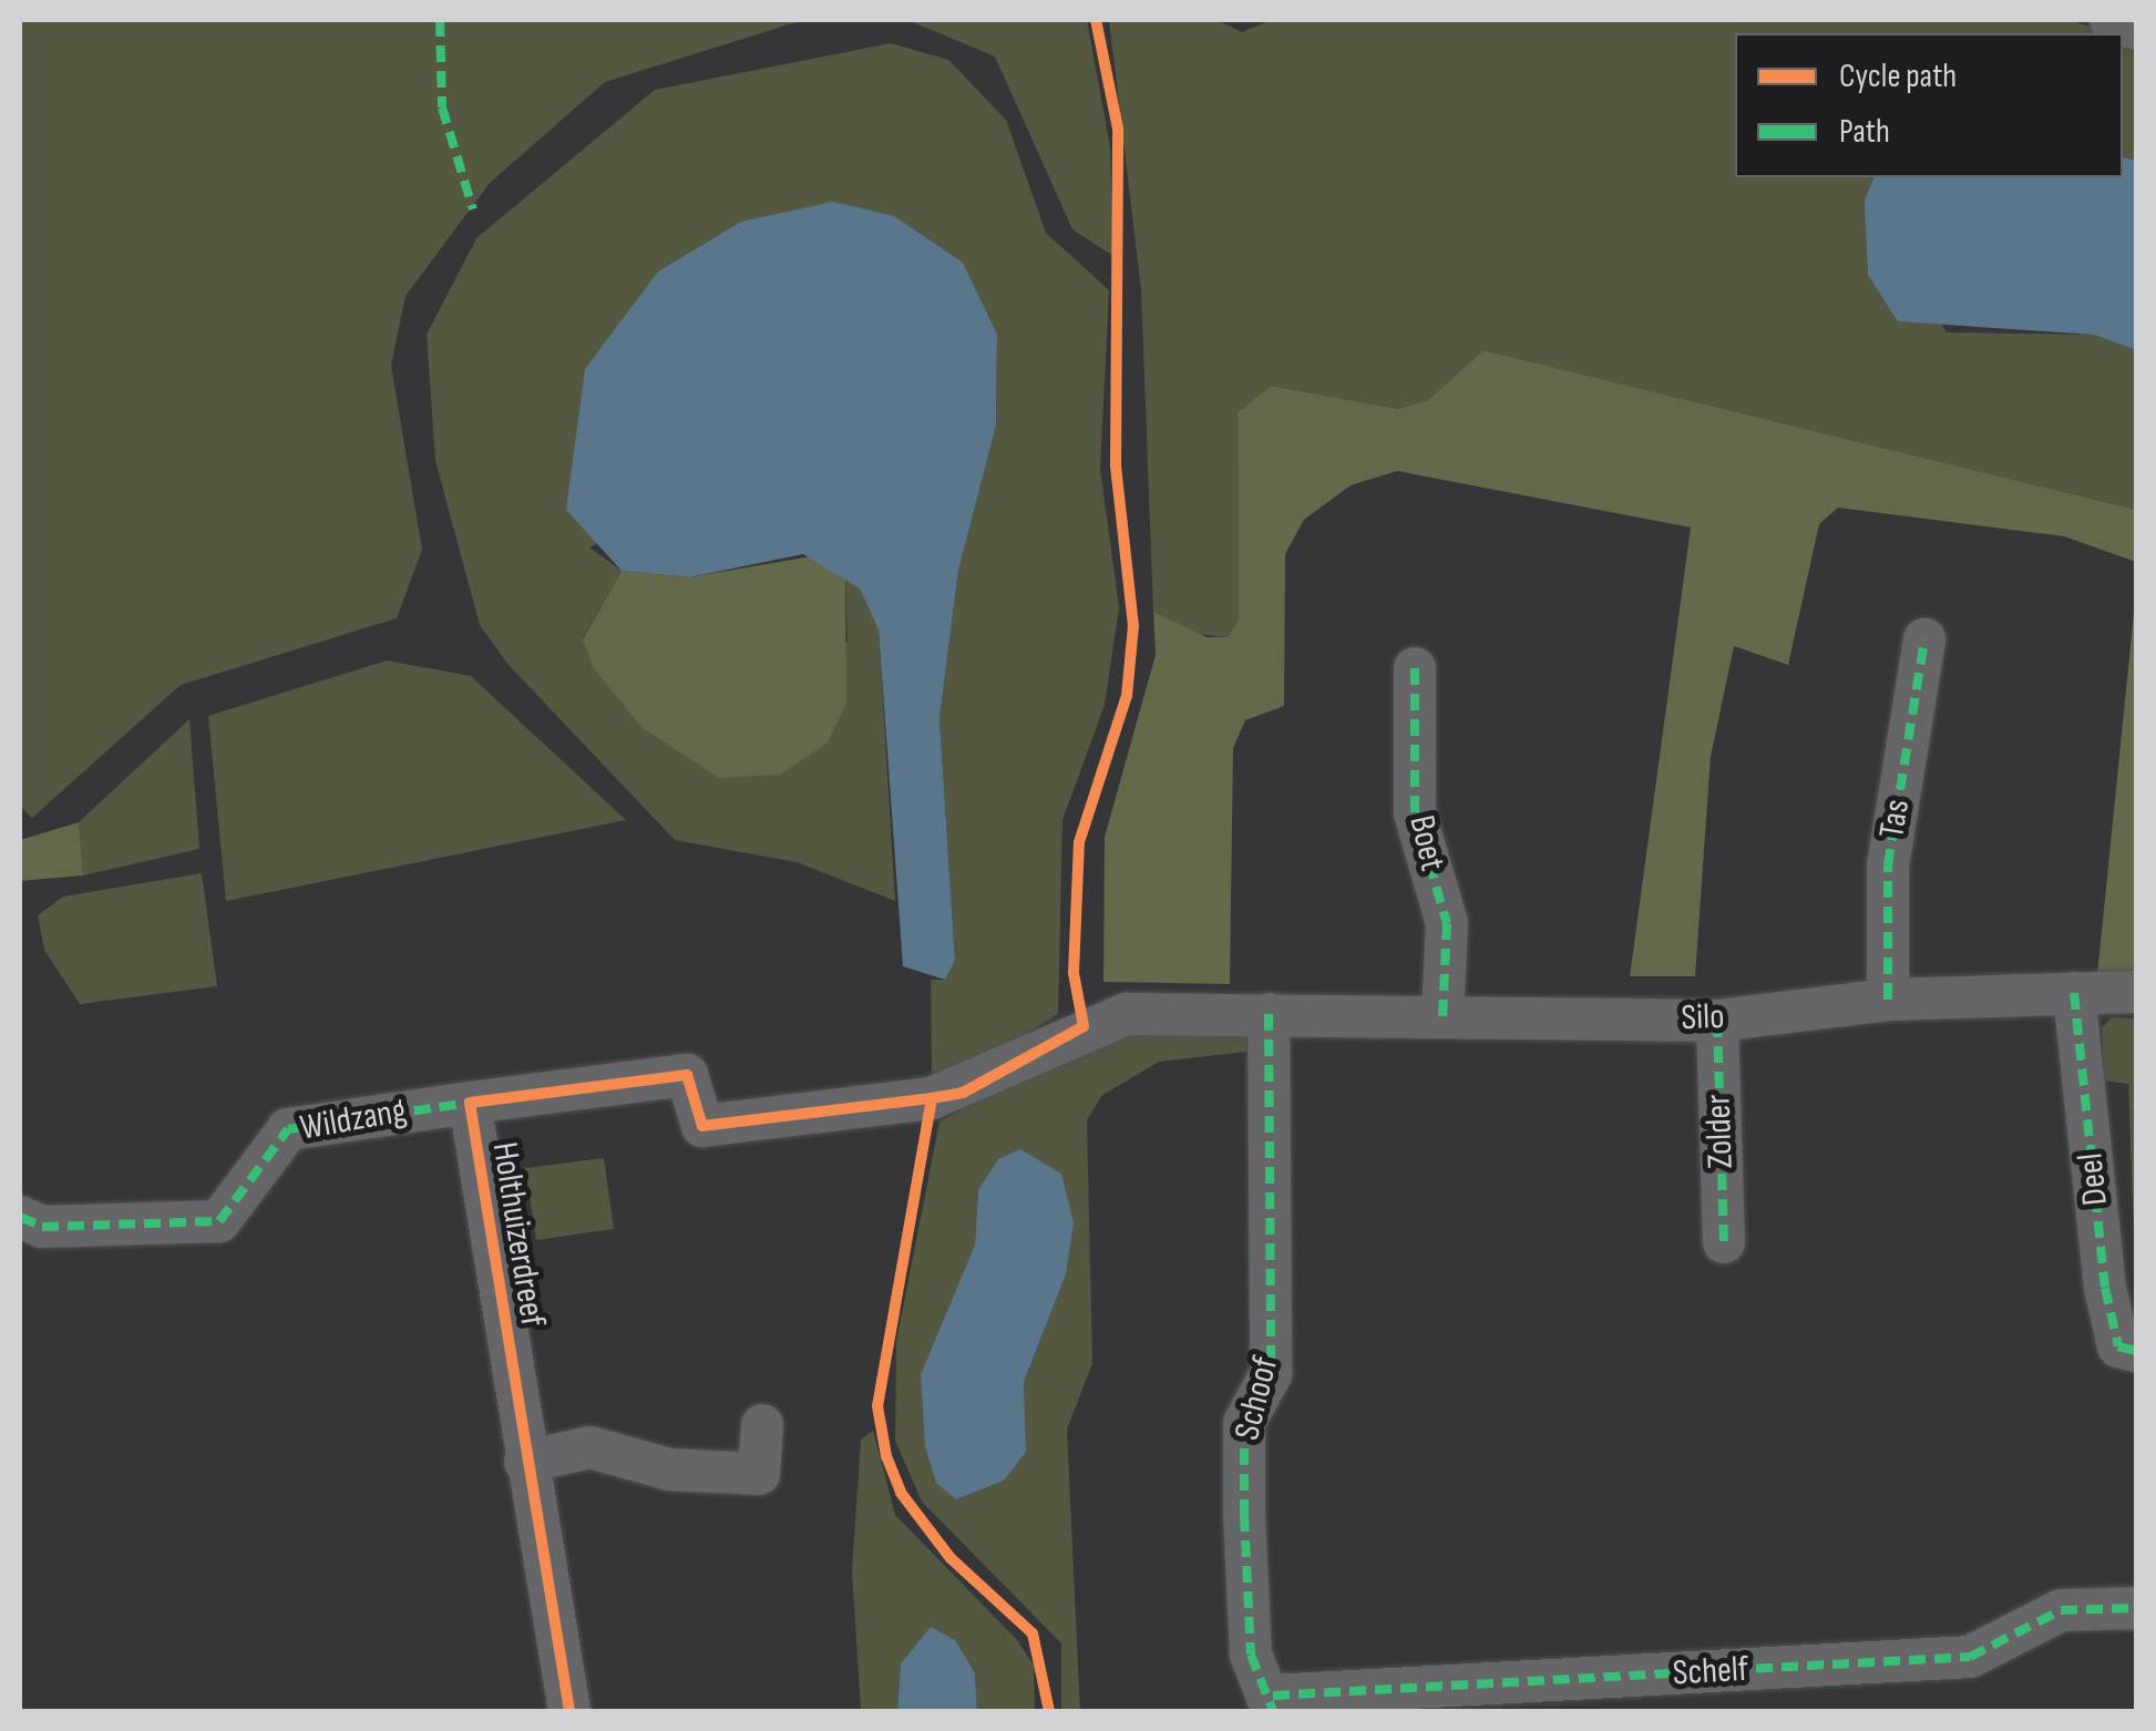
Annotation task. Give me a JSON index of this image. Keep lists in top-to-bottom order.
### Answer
{
  "streets": {
    "street": [
      "Tas",
      "Boet",
      "Silo",
      "Wildzang",
      "Zolder",
      "Deel",
      "Holthuizerdreef",
      "Schoof",
      "Schelf"
    ]
  },
  "crossings": [
    ["Tas", "Silo"],
    ["Boet", "Silo"],
    ["Silo", "Zolder"],
    ["Silo", "Deel"],
    ["Silo", "Holthuizerdreef"],
    ["Silo", "Schoof"],
    ["Wildzang", "Holthuizerdreef"],
    ["Holthuizerdreef", "Schoof"],
    ["Schoof", "Schelf"]
  ],
  "legend": ["Cycle path", "Path"]
}
